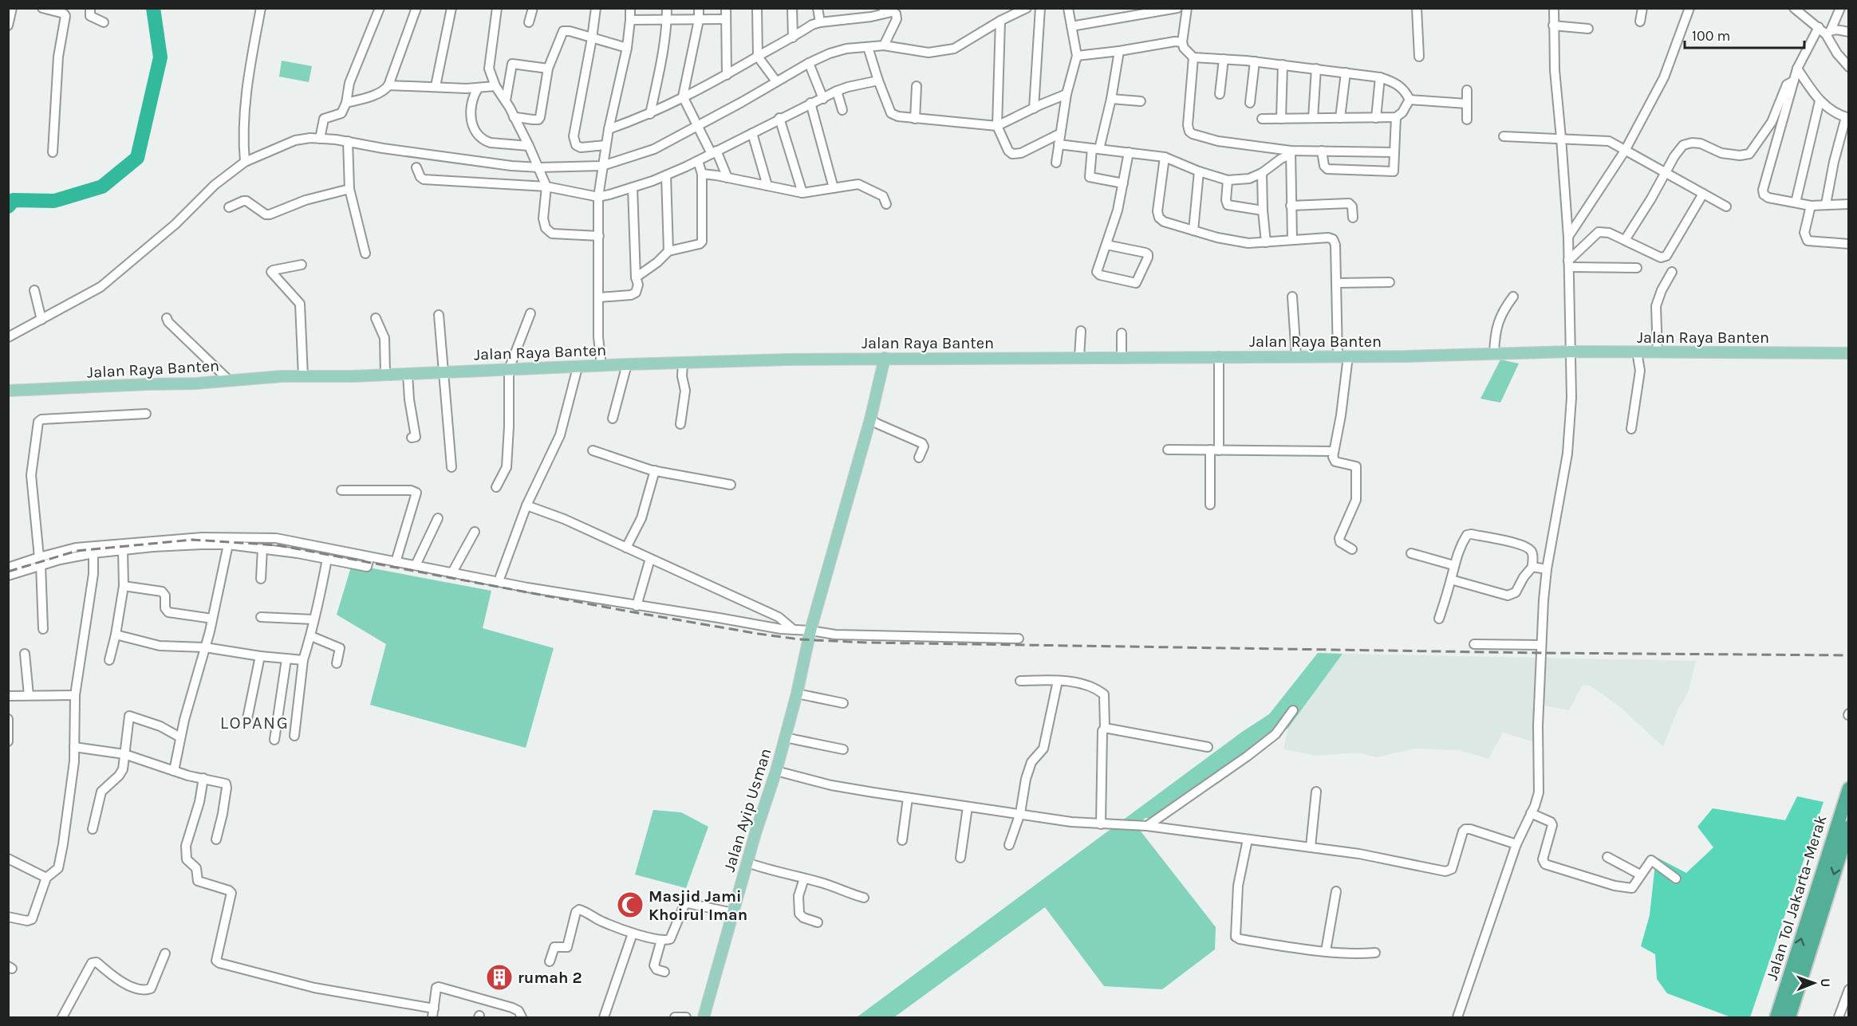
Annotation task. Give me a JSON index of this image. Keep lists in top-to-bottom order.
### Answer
{
  "streets": {
    "highway": ["Jalan Tol Jakarta–Merak"],
    "main road": ["Jalan Raya Banten", "Jalan Ayip Usman"]
  },
  "crossings": [
    ["Jalan Raya Banten", "Jalan Ayip Usman"]
  ],
  "districts": ["LOPANG"],
  "places": {
    "mosque": ["Masjid Jami Khoirul Iman"],
    "building": ["rumah 2"]
  },
  "scale_bar": "100 m",
  "north": "right"
}
